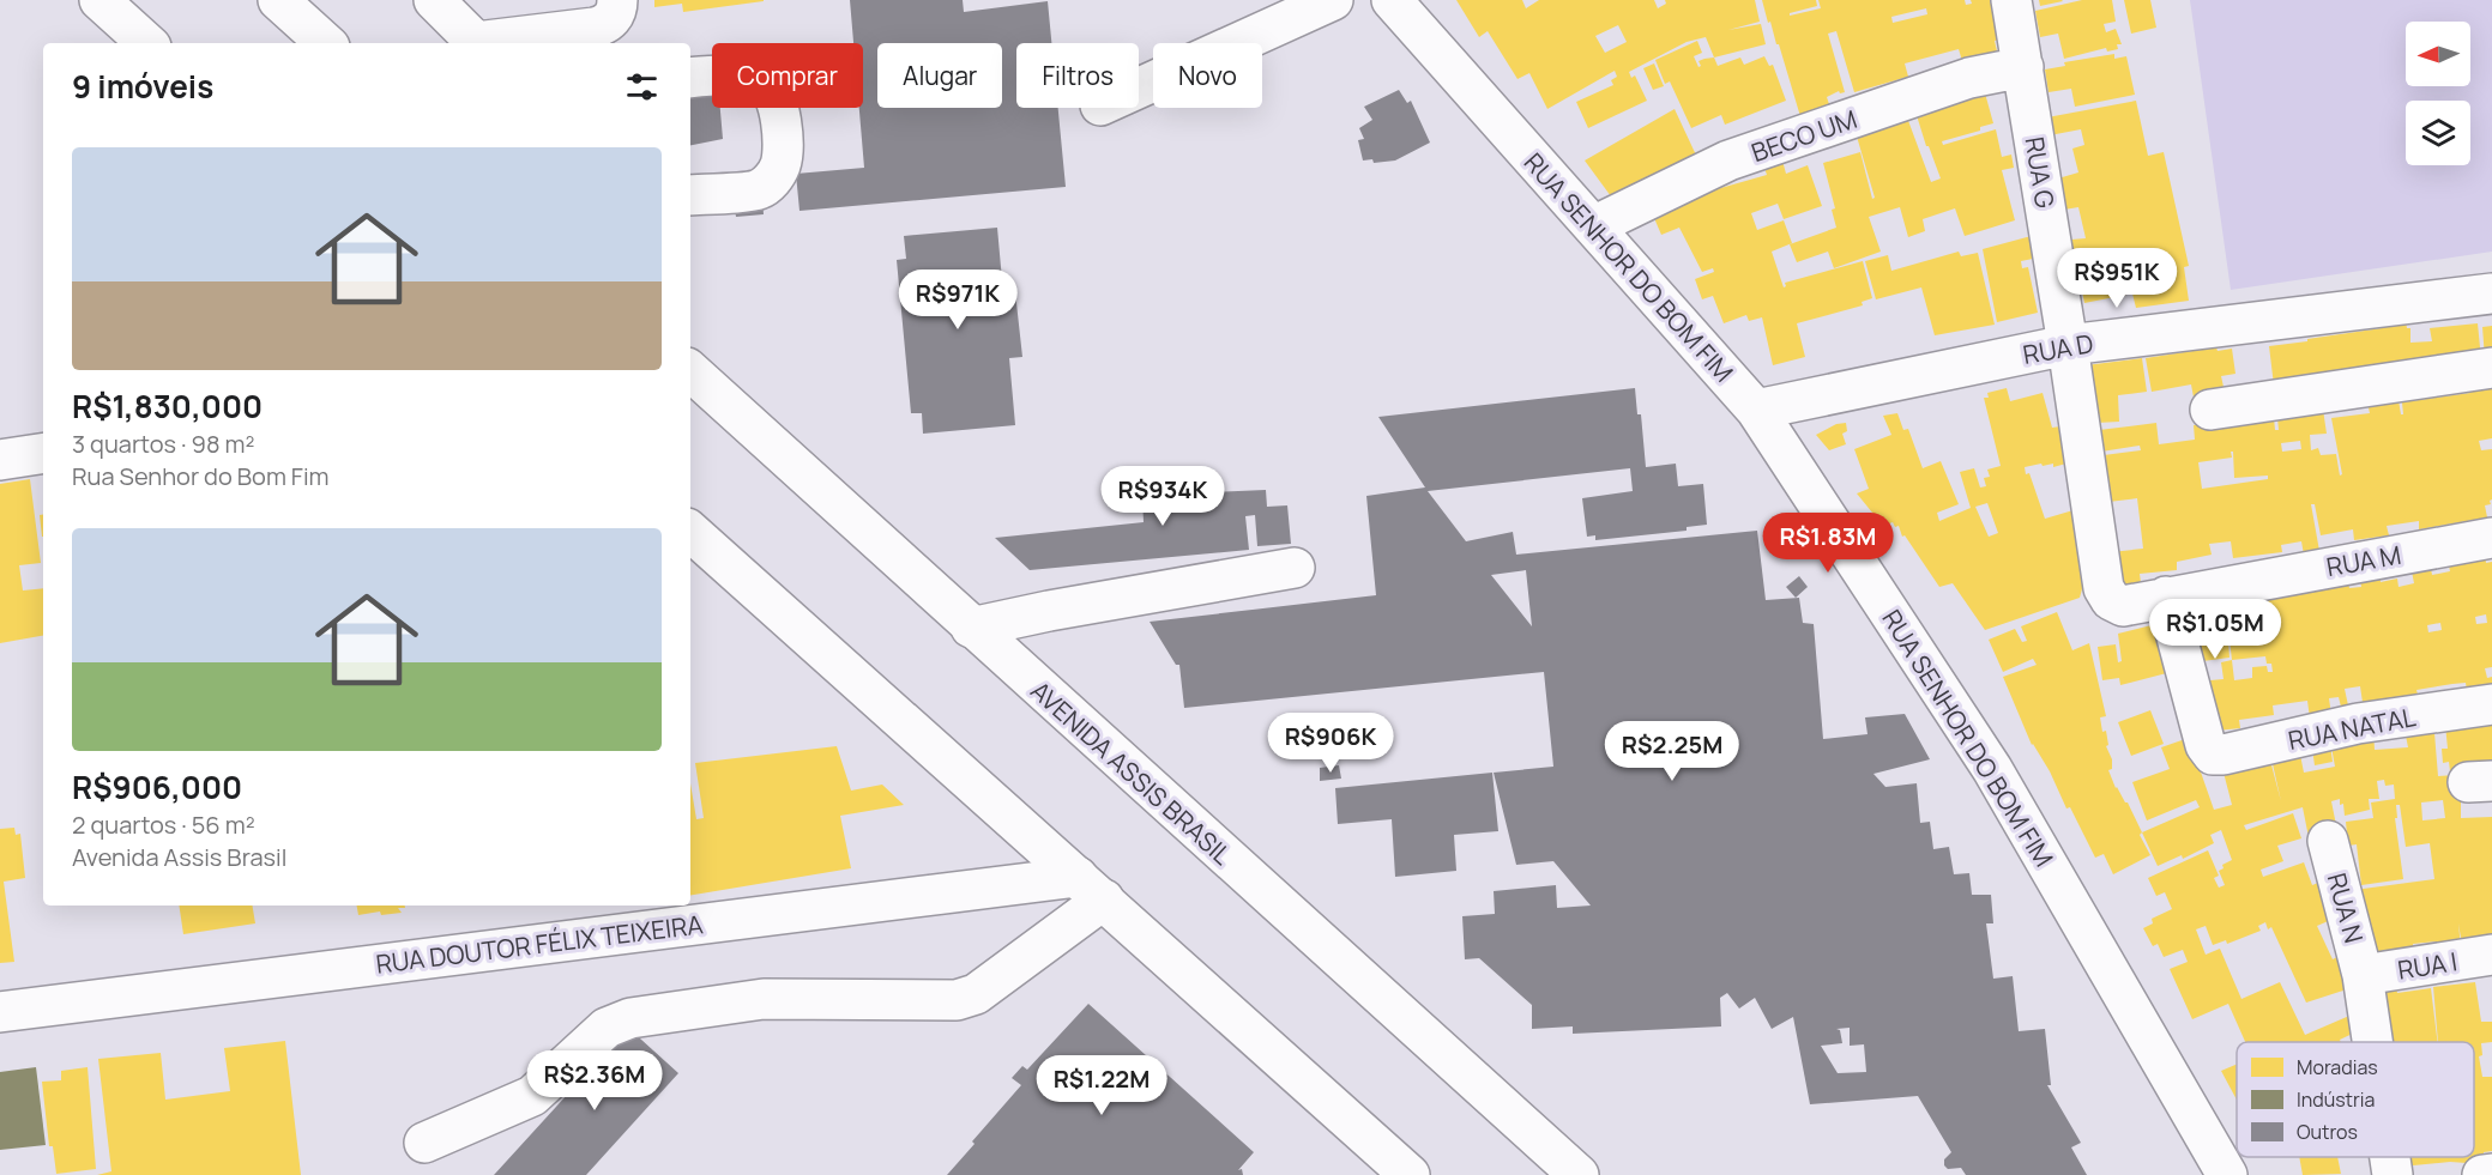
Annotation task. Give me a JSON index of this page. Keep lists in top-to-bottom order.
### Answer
{
  "streets": {
    "street": [
      "BECO UM",
      "RUA G",
      "RUA SENHOR DO BOM FIM",
      "RUA D",
      "RUA M",
      "RUA NATAL",
      "AVENIDA ASSIS BRASIL",
      "RUA N",
      "RUA DOUTOR FÉLIX TEIXEIRA",
      "RUA I"
    ]
  },
  "crossings": [
    ["BECO UM", "RUA G"],
    ["BECO UM", "RUA SENHOR DO BOM FIM"],
    ["RUA G", "RUA D"],
    ["RUA G", "RUA M"],
    ["RUA SENHOR DO BOM FIM", "RUA D"],
    ["RUA M", "RUA NATAL"],
    ["RUA N", "RUA I"]
  ],
  "legend": ["Moradias", "Indústria", "Outros"],
  "north": "left",
  "page": {
    "chip": [
      "Comprar",
      "Alugar",
      "Filtros",
      "Novo"
    ],
    "heading": "9 imóveis",
    "list": [
      {
        "name": "R$1,830,000",
        "note": "3 quartos · 98 m² · Rua Senhor do Bom Fim"
      },
      {
        "name": "R$906,000",
        "note": "2 quartos · 56 m² · Avenida Assis Brasil"
      }
    ],
    "price": [
      "R$951K",
      "R$971K",
      "R$934K",
      "R$1.83M",
      "R$1.05M",
      "R$906K",
      "R$2.25M",
      "R$2.36M",
      "R$1.22M"
    ]
  }
}
